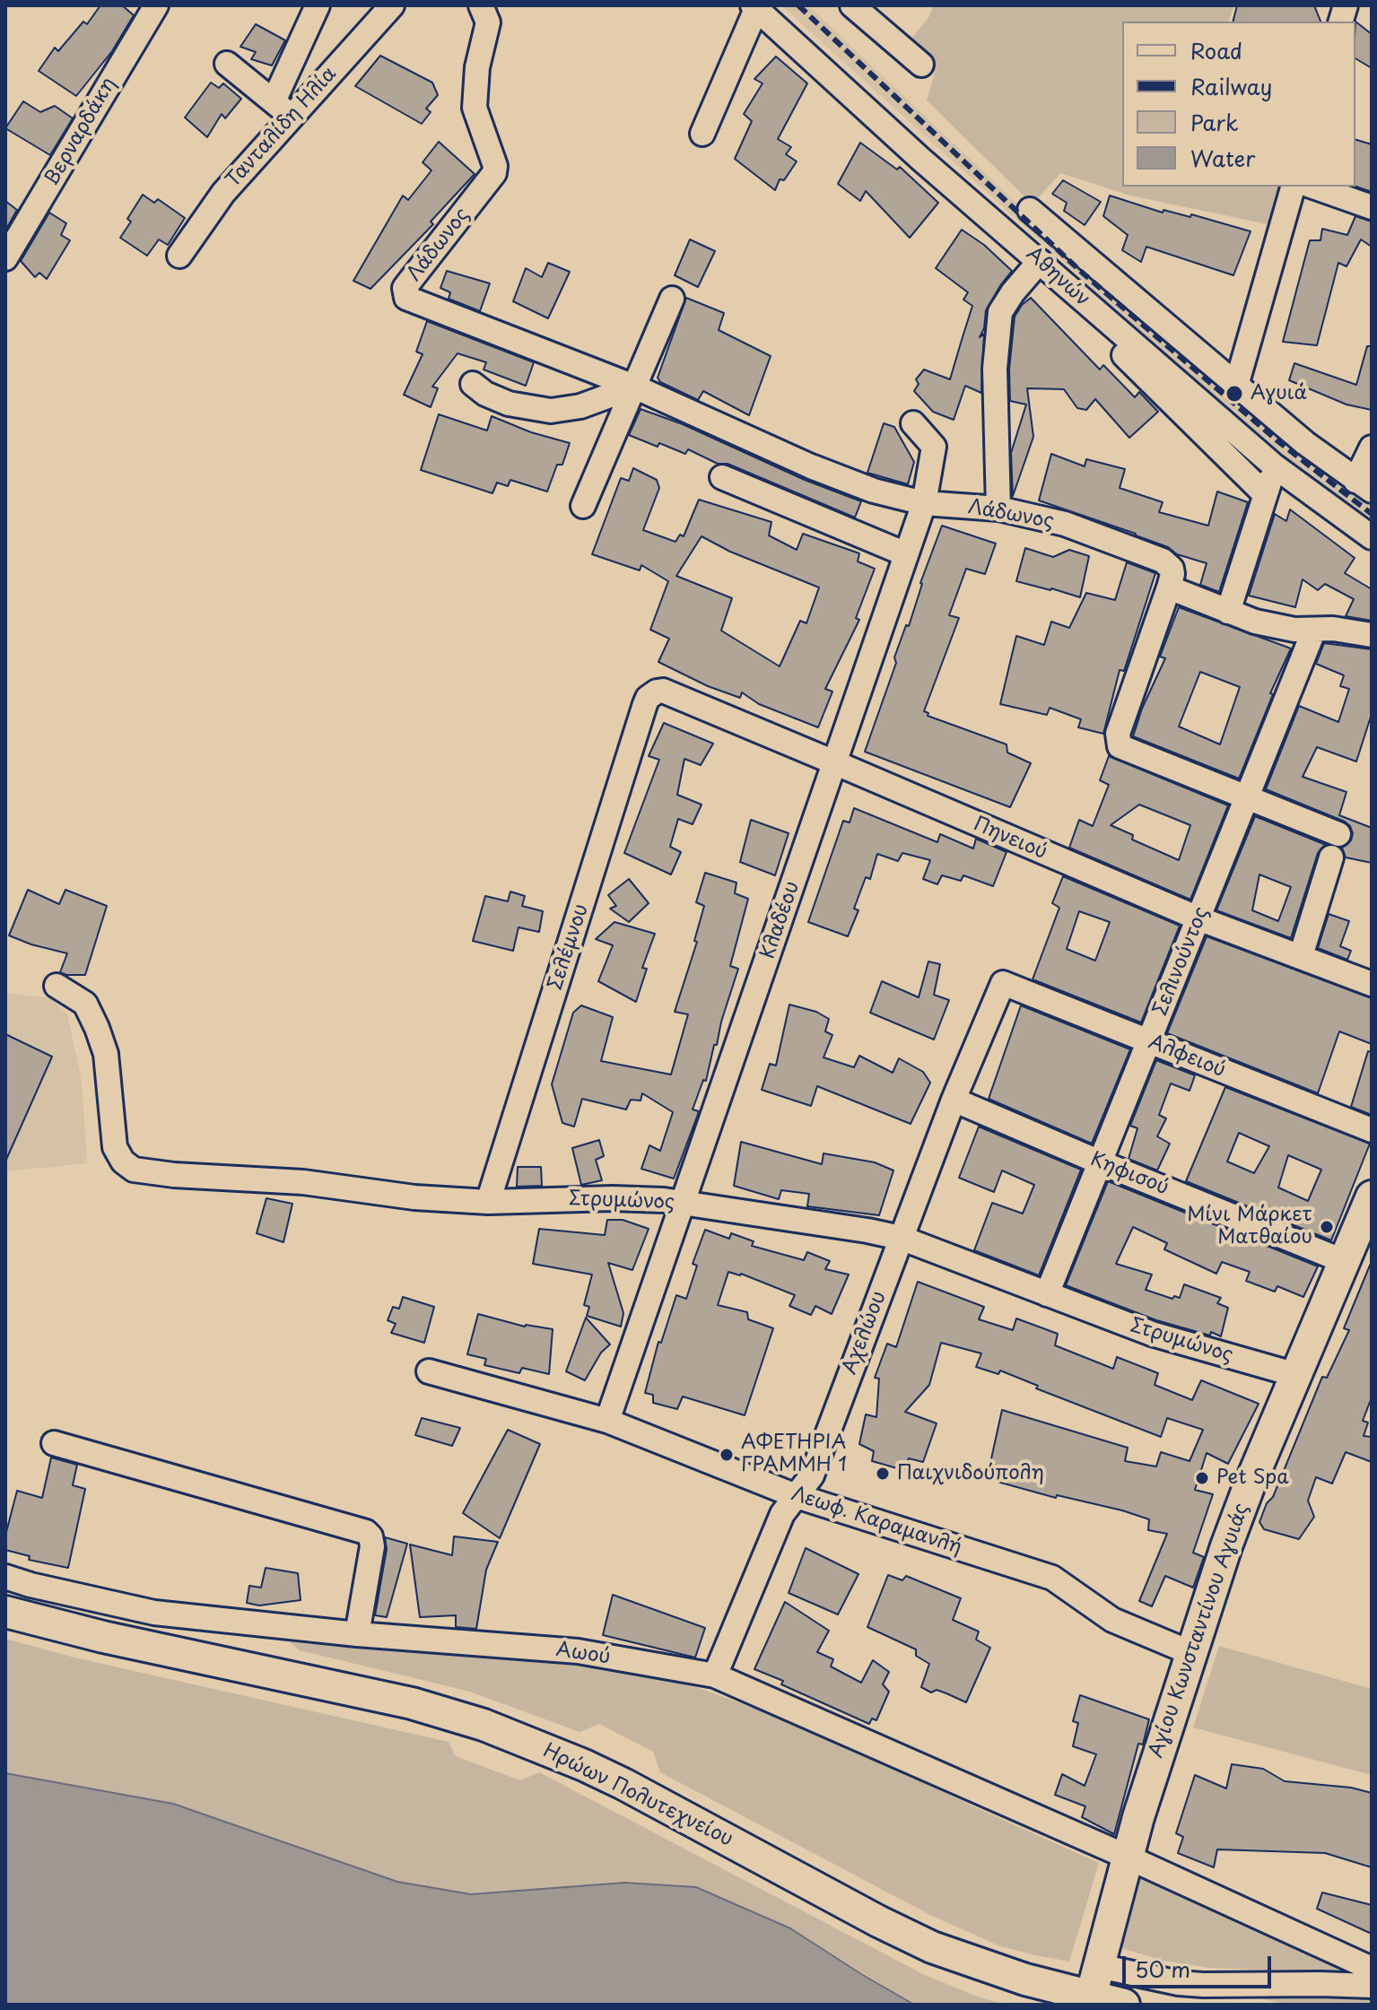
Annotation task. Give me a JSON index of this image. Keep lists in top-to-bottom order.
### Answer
{
  "streets": {
    "main road": ["Αγίου Κωνσταντίνου Αγυιάς", "Ηρώων Πολυτεχνείου"],
    "street": [
      "Τανταλίδη Ηλία",
      "Βερναρδάκη",
      "Λάδωνος",
      "Αθηνών",
      "Πηνειού",
      "Κλαδέου",
      "Σελέμνου",
      "Σελινούντος",
      "Αλφειού",
      "Κηφισού",
      "Στρυμώνος",
      "Αχελώου",
      "Λεωφ. Καραμανλή",
      "Αωού"
    ]
  },
  "crossings": [
    ["Λάδωνος", "Κλαδέου"],
    ["Πηνειού", "Κλαδέου"],
    ["Πηνειού", "Σελέμνου"],
    ["Πηνειού", "Σελινούντος"],
    ["Κλαδέου", "Στρυμώνος"],
    ["Κλαδέου", "Λεωφ. Καραμανλή"],
    ["Σελέμνου", "Στρυμώνος"],
    ["Σελινούντος", "Αλφειού"],
    ["Σελινούντος", "Κηφισού"],
    ["Σελινούντος", "Στρυμώνος"],
    ["Αλφειού", "Αχελώου"],
    ["Κηφισού", "Αχελώου"],
    ["Κηφισού", "Αγίου Κωνσταντίνου Αγυιάς"],
    ["Στρυμώνος", "Αχελώου"],
    ["Στρυμώνος", "Αγίου Κωνσταντίνου Αγυιάς"],
    ["Αχελώου", "Λεωφ. Καραμανλή"],
    ["Αχελώου", "Αωού"],
    ["Λεωφ. Καραμανλή", "Αγίου Κωνσταντίνου Αγυιάς"],
    ["Αγίου Κωνσταντίνου Αγυιάς", "Αωού"],
    ["Αγίου Κωνσταντίνου Αγυιάς", "Ηρώων Πολυτεχνείου"]
  ],
  "places": [
    "Αγυιά",
    "Μίνι Μάρκετ Ματθαίου",
    "ΑΦΕΤΗΡΙΑ ΓΡΑΜΜΗ 1",
    "Παιχνιδούπολη",
    "Pet Spa"
  ],
  "legend": [
    "Road",
    "Railway",
    "Park",
    "Water"
  ],
  "scale_bar": "50 m"
}
